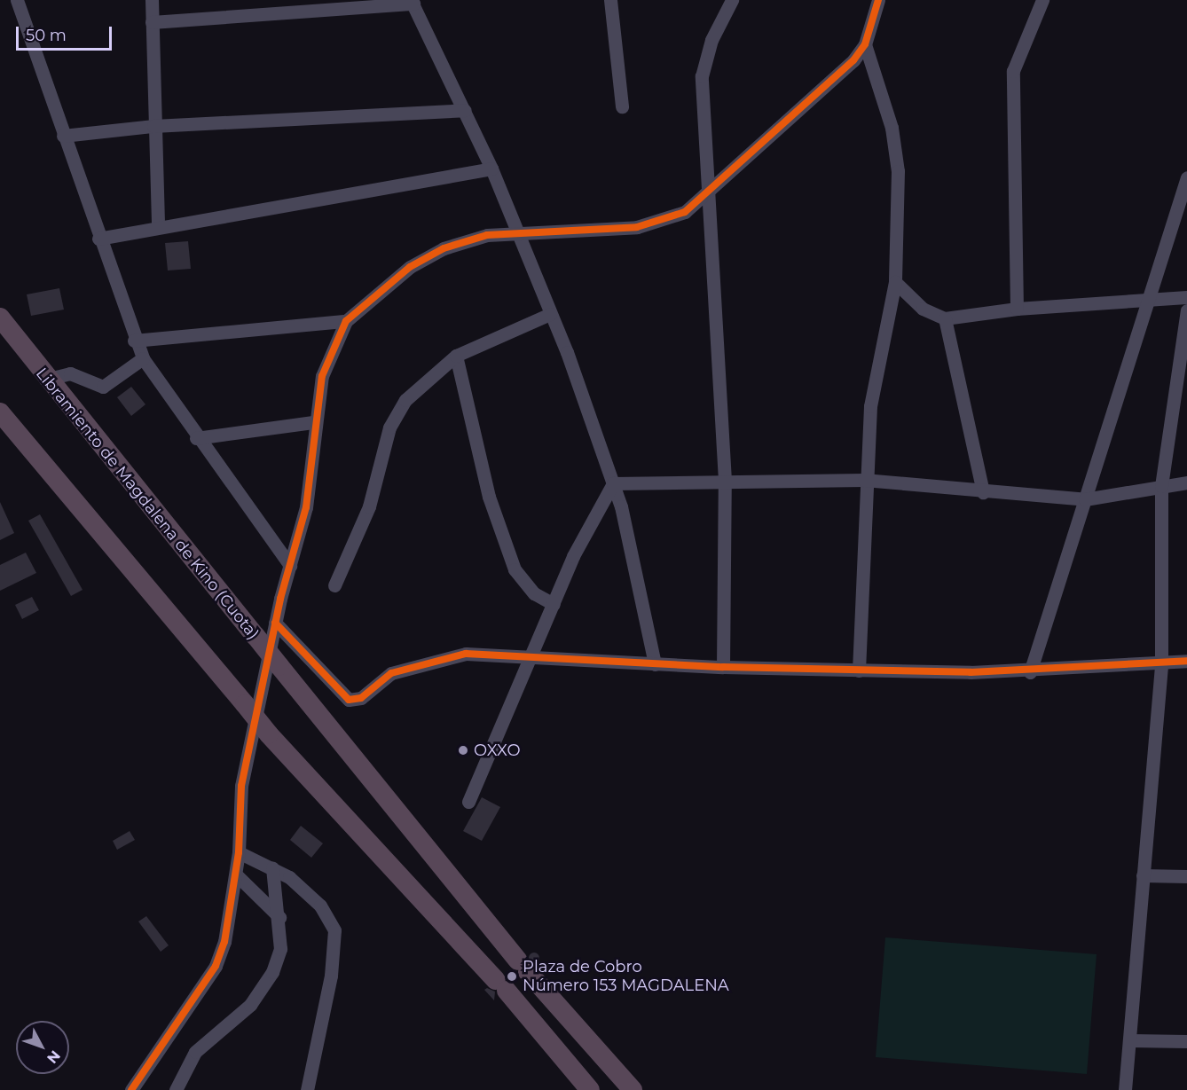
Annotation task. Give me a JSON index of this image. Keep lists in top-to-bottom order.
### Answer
{
  "streets": {
    "highway": ["Libramiento de Magdalena de Kino (Cuota)"]
  },
  "places": ["OXXO", "Plaza de Cobro Número 153 MAGDALENA"],
  "scale_bar": "50 m",
  "north": "bottom right"
}
